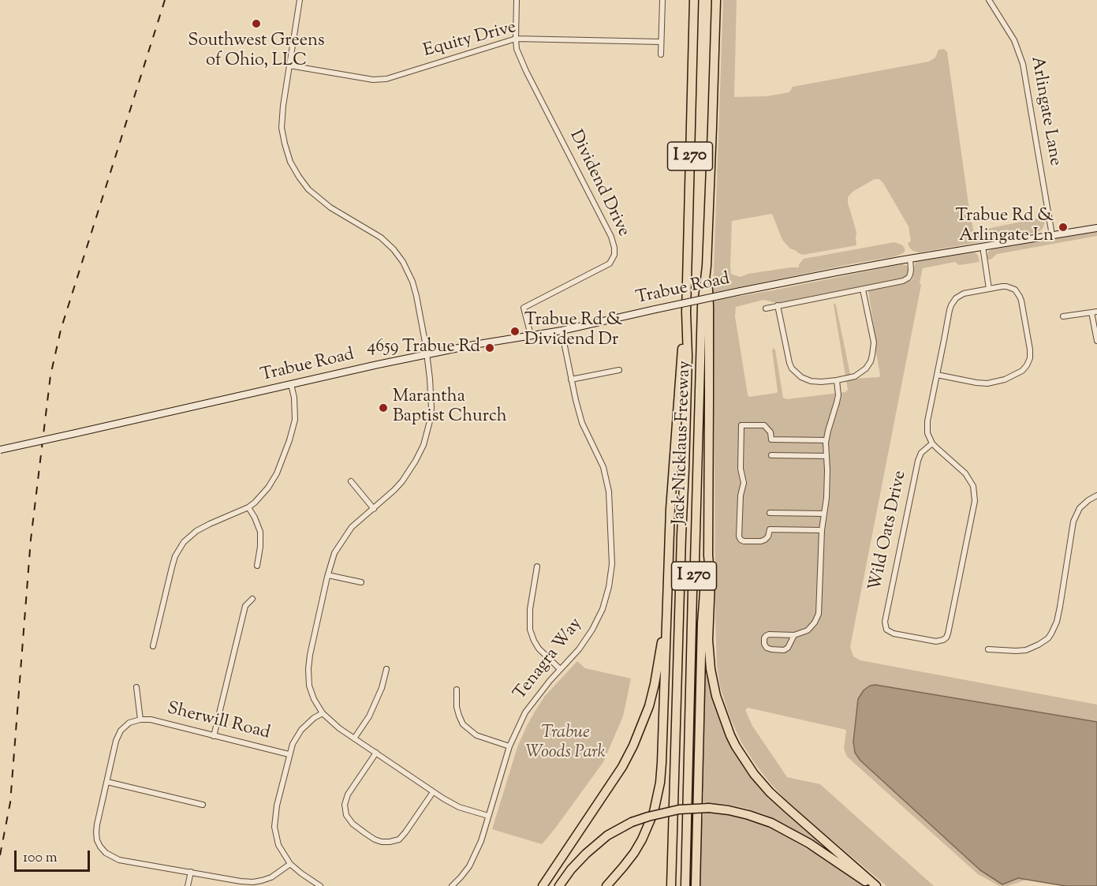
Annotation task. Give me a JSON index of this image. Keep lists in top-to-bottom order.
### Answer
{
  "streets": {
    "highway": ["I 270", "Jack Nicklaus Freeway"],
    "main road": ["Trabue Road"],
    "street": [
      "Equity Drive",
      "Arlingate Lane",
      "Dividend Drive",
      "Wild Oats Drive",
      "Tenagra Way",
      "Sherwill Road"
    ]
  },
  "crossings": [
    ["Equity Drive", "Dividend Drive"],
    ["Arlingate Lane", "Trabue Road"],
    ["Dividend Drive", "Trabue Road"],
    ["Trabue Road", "Tenagra Way"]
  ],
  "parks": ["Trabue Woods Park"],
  "places": [
    "Southwest Greens of Ohio, LLC",
    "Trabue Rd & Arlingate Ln",
    "Trabue Rd & Dividend Dr",
    "4659 Trabue Rd",
    "Marantha Baptist Church"
  ],
  "scale_bar": "100 m"
}
